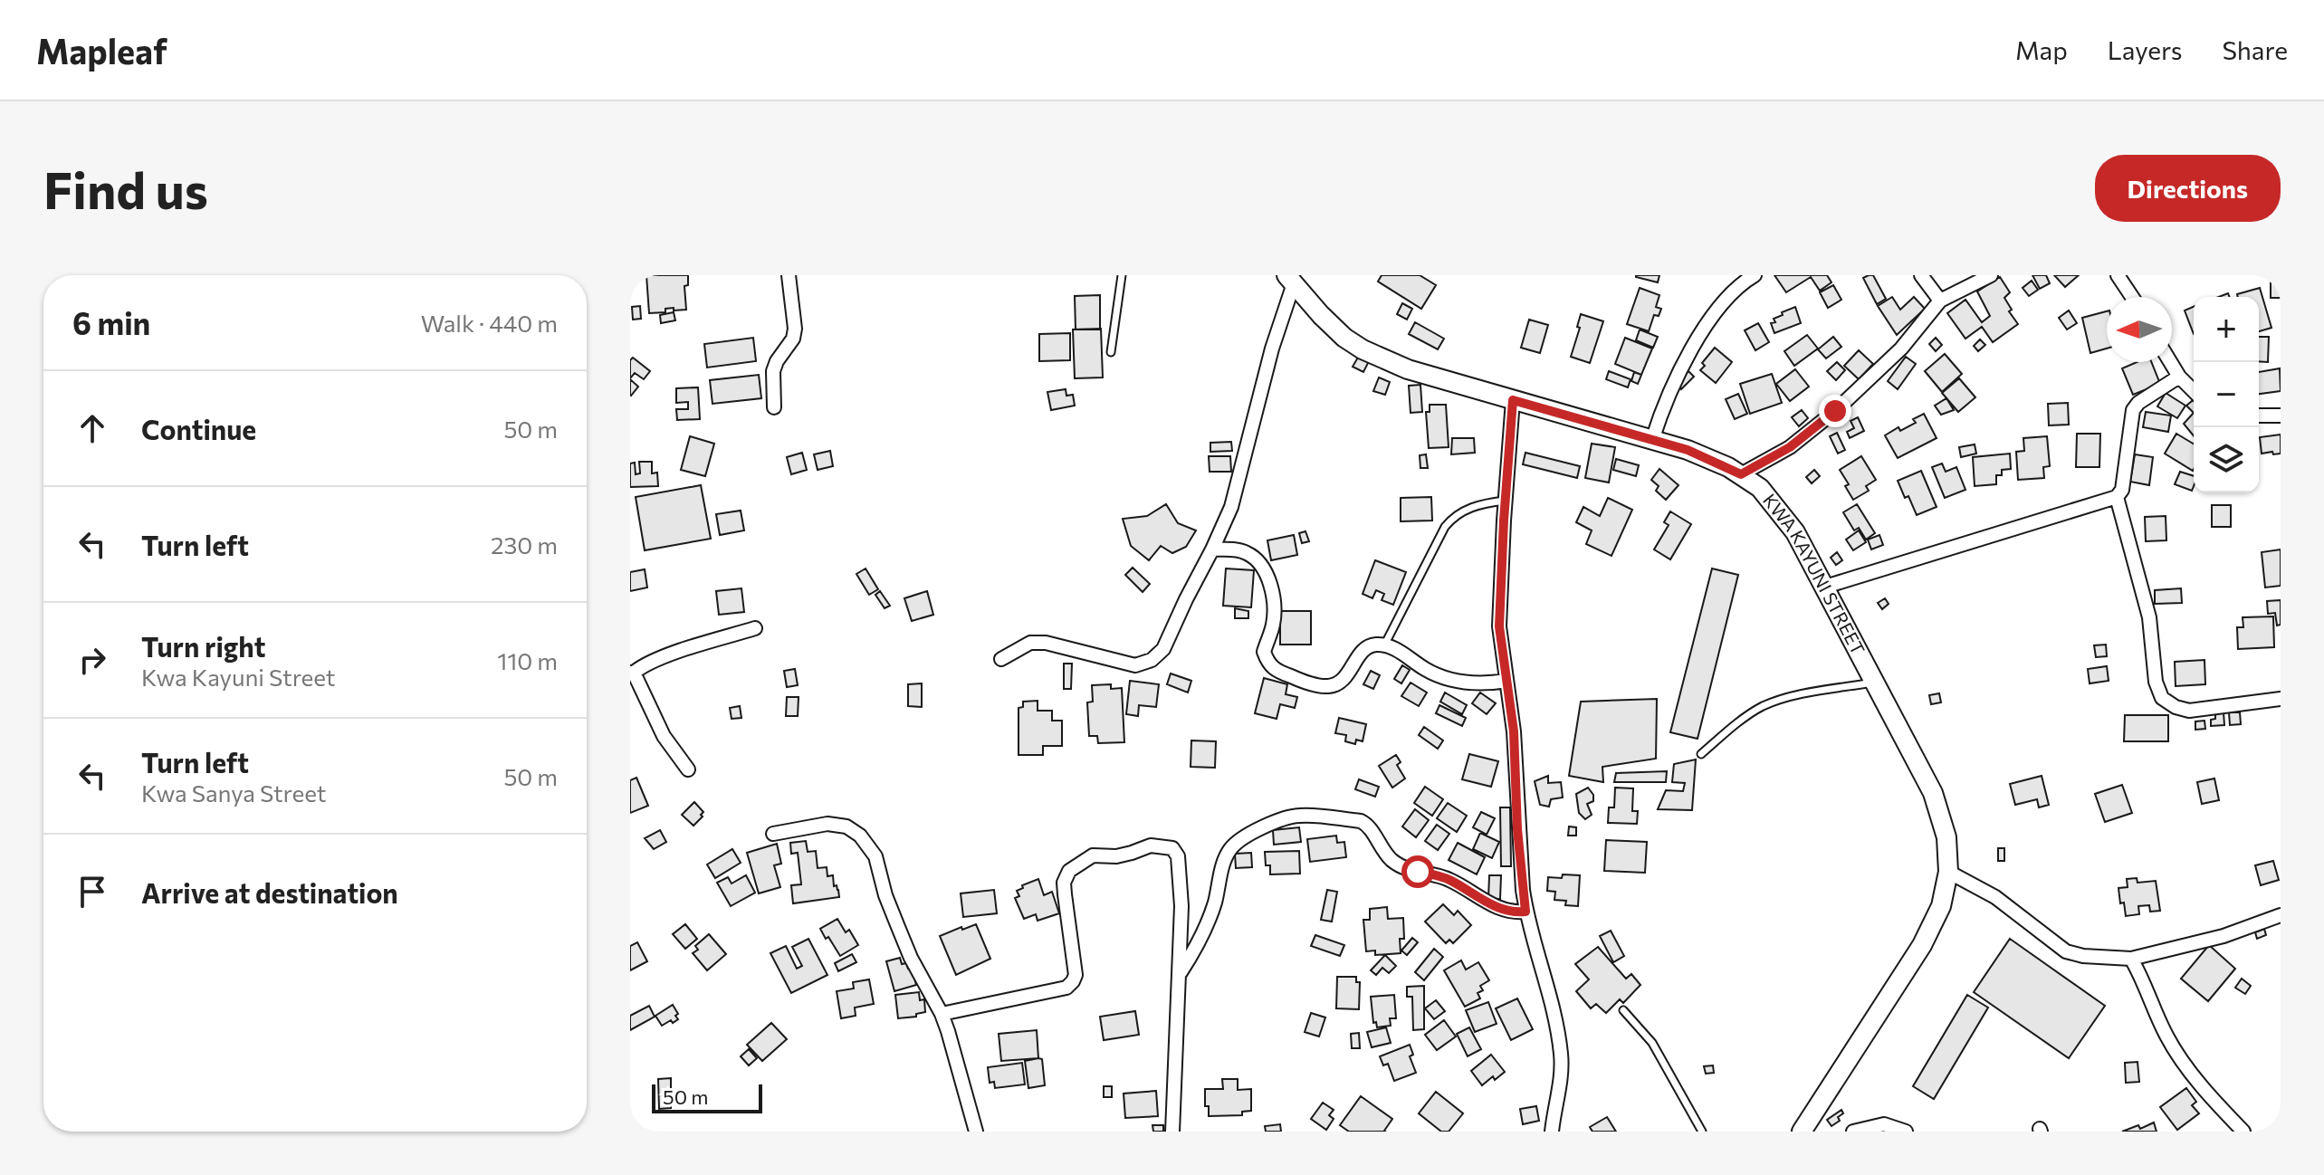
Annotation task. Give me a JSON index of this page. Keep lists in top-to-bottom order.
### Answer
{
  "streets": {
    "street": ["KWA KAYUNI STREET"]
  },
  "scale_bar": "50 m",
  "north": "left",
  "page": {
    "header": "Mapleaf",
    "nav": ["Map", "Layers", "Share"],
    "buttons": "Directions",
    "title": "Find us",
    "heading": ["6 min", "Walk · 440 m"],
    "map_buttons": ["+", "−"],
    "list": [
      ["Continue", "50 m"],
      ["Turn left", "230 m"],
      ["Turn right", "Kwa Kayuni Street", "110 m"],
      ["Turn left", "Kwa Sanya Street", "50 m"],
      "Arrive at destination"
    ],
    "scale": "50 m"
  }
}
